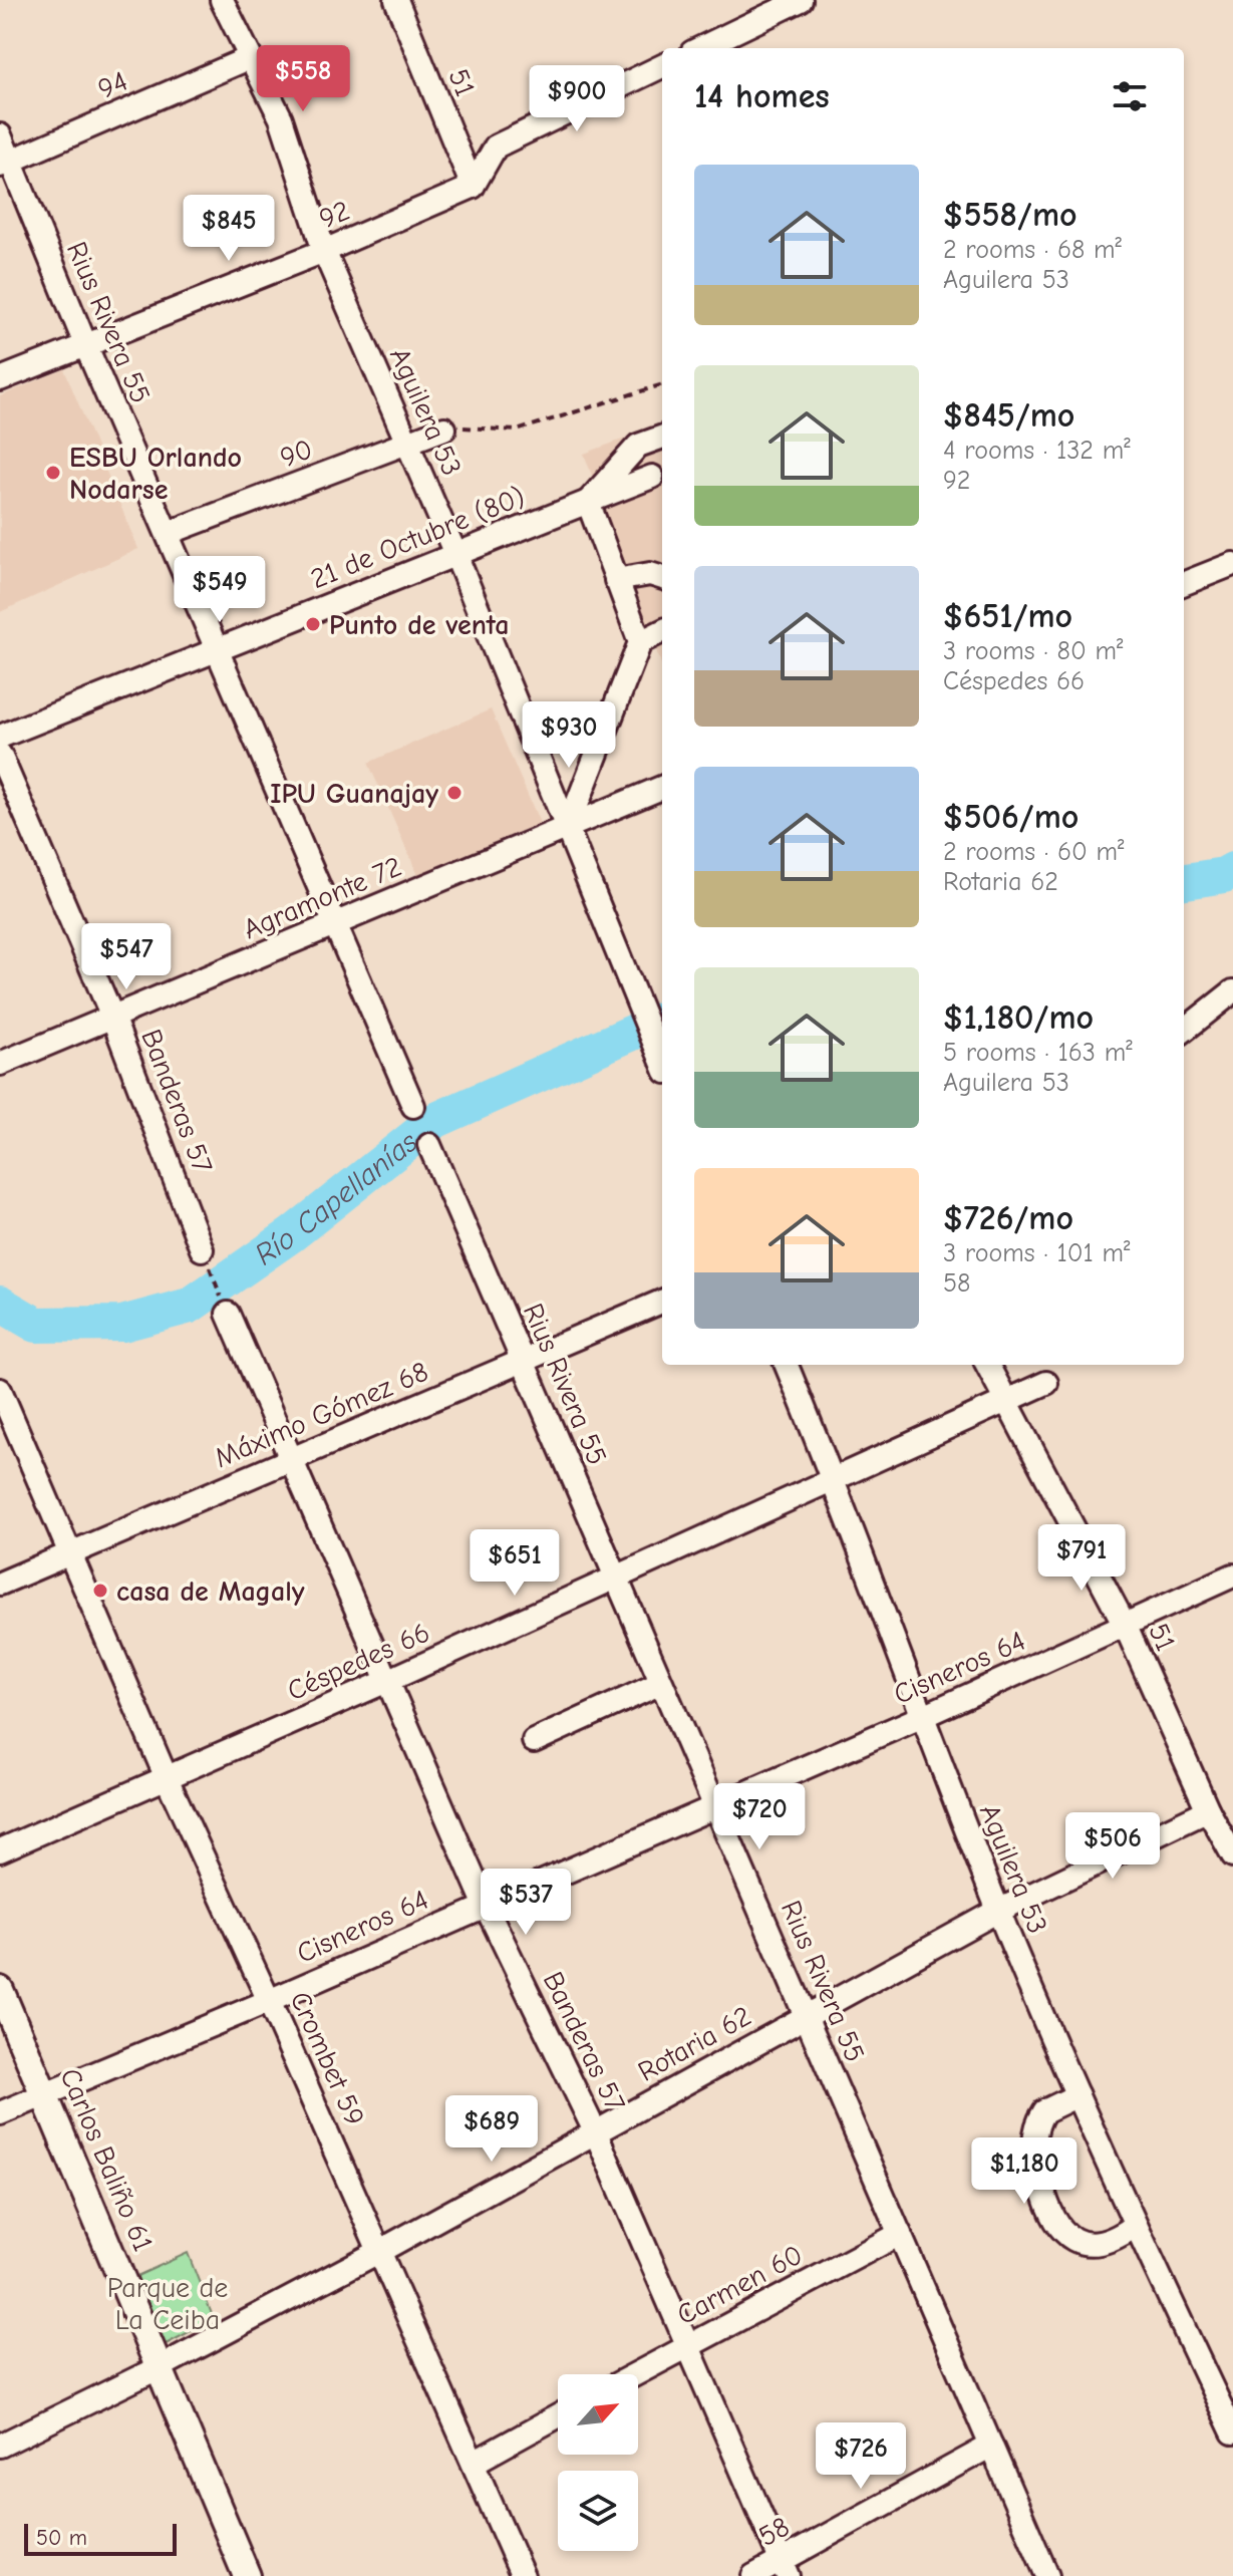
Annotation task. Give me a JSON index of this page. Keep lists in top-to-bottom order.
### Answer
{
  "streets": {
    "main road": ["Carlos Baliño 61"],
    "street": [
      "51",
      "94",
      "92",
      "Rius Rivera 55",
      "Aguilera 53",
      "90",
      "21 de Octubre (80)",
      "Agramonte 72",
      "Banderas 57",
      "Máximo Gómez 68",
      "Céspedes 66",
      "Cisneros 64",
      "Rotaria 62",
      "Crombet 59",
      "Carmen 60",
      "58"
    ]
  },
  "crossings": [
    ["51", "92"],
    ["51", "Céspedes 66"],
    ["51", "Cisneros 64"],
    ["51", "Rotaria 62"],
    ["94", "Rius Rivera 55"],
    ["94", "Aguilera 53"],
    ["92", "Rius Rivera 55"],
    ["92", "Aguilera 53"],
    ["Rius Rivera 55", "90"],
    ["Rius Rivera 55", "21 de Octubre (80)"],
    ["Rius Rivera 55", "Agramonte 72"],
    ["Rius Rivera 55", "Máximo Gómez 68"],
    ["Rius Rivera 55", "Céspedes 66"],
    ["Rius Rivera 55", "Cisneros 64"],
    ["Rius Rivera 55", "Rotaria 62"],
    ["Rius Rivera 55", "Carmen 60"],
    ["Rius Rivera 55", "58"],
    ["Aguilera 53", "90"],
    ["Aguilera 53", "21 de Octubre (80)"],
    ["Aguilera 53", "Agramonte 72"],
    ["Aguilera 53", "Céspedes 66"],
    ["Aguilera 53", "Cisneros 64"],
    ["Aguilera 53", "Rotaria 62"],
    ["Agramonte 72", "Banderas 57"],
    ["Banderas 57", "Máximo Gómez 68"],
    ["Banderas 57", "Céspedes 66"],
    ["Banderas 57", "Cisneros 64"],
    ["Banderas 57", "Rotaria 62"],
    ["Banderas 57", "Carmen 60"],
    ["Banderas 57", "58"],
    ["Máximo Gómez 68", "Crombet 59"],
    ["Céspedes 66", "Crombet 59"],
    ["Cisneros 64", "Crombet 59"],
    ["Cisneros 64", "Carlos Baliño 61"],
    ["Rotaria 62", "Crombet 59"],
    ["Rotaria 62", "Carlos Baliño 61"]
  ],
  "water": ["Río Capellanías"],
  "parks": ["Parque de La Ceiba"],
  "places": [
    "ESBU Orlando Nodarse",
    "Punto de venta",
    "IPU Guanajay",
    "casa de Magaly"
  ],
  "scale_bar": "50 m",
  "north": "top right",
  "page": {
    "price": [
      "$558",
      "$900",
      "$845",
      "$549",
      "$930",
      "$547",
      "$791",
      "$651",
      "$720",
      "$506",
      "$537",
      "$689",
      "$1,180",
      "$726"
    ],
    "heading": "14 homes",
    "list": [
      {
        "name": "$558/mo",
        "note": "2 rooms · 68 m² · Aguilera 53"
      },
      {
        "name": "$845/mo",
        "note": "4 rooms · 132 m² · 92"
      },
      {
        "name": "$651/mo",
        "note": "3 rooms · 80 m² · Céspedes 66"
      },
      {
        "name": "$506/mo",
        "note": "2 rooms · 60 m² · Rotaria 62"
      },
      {
        "name": "$1,180/mo",
        "note": "5 rooms · 163 m² · Aguilera 53"
      },
      {
        "name": "$726/mo",
        "note": "3 rooms · 101 m² · 58"
      }
    ],
    "scale": "50 m"
  }
}
